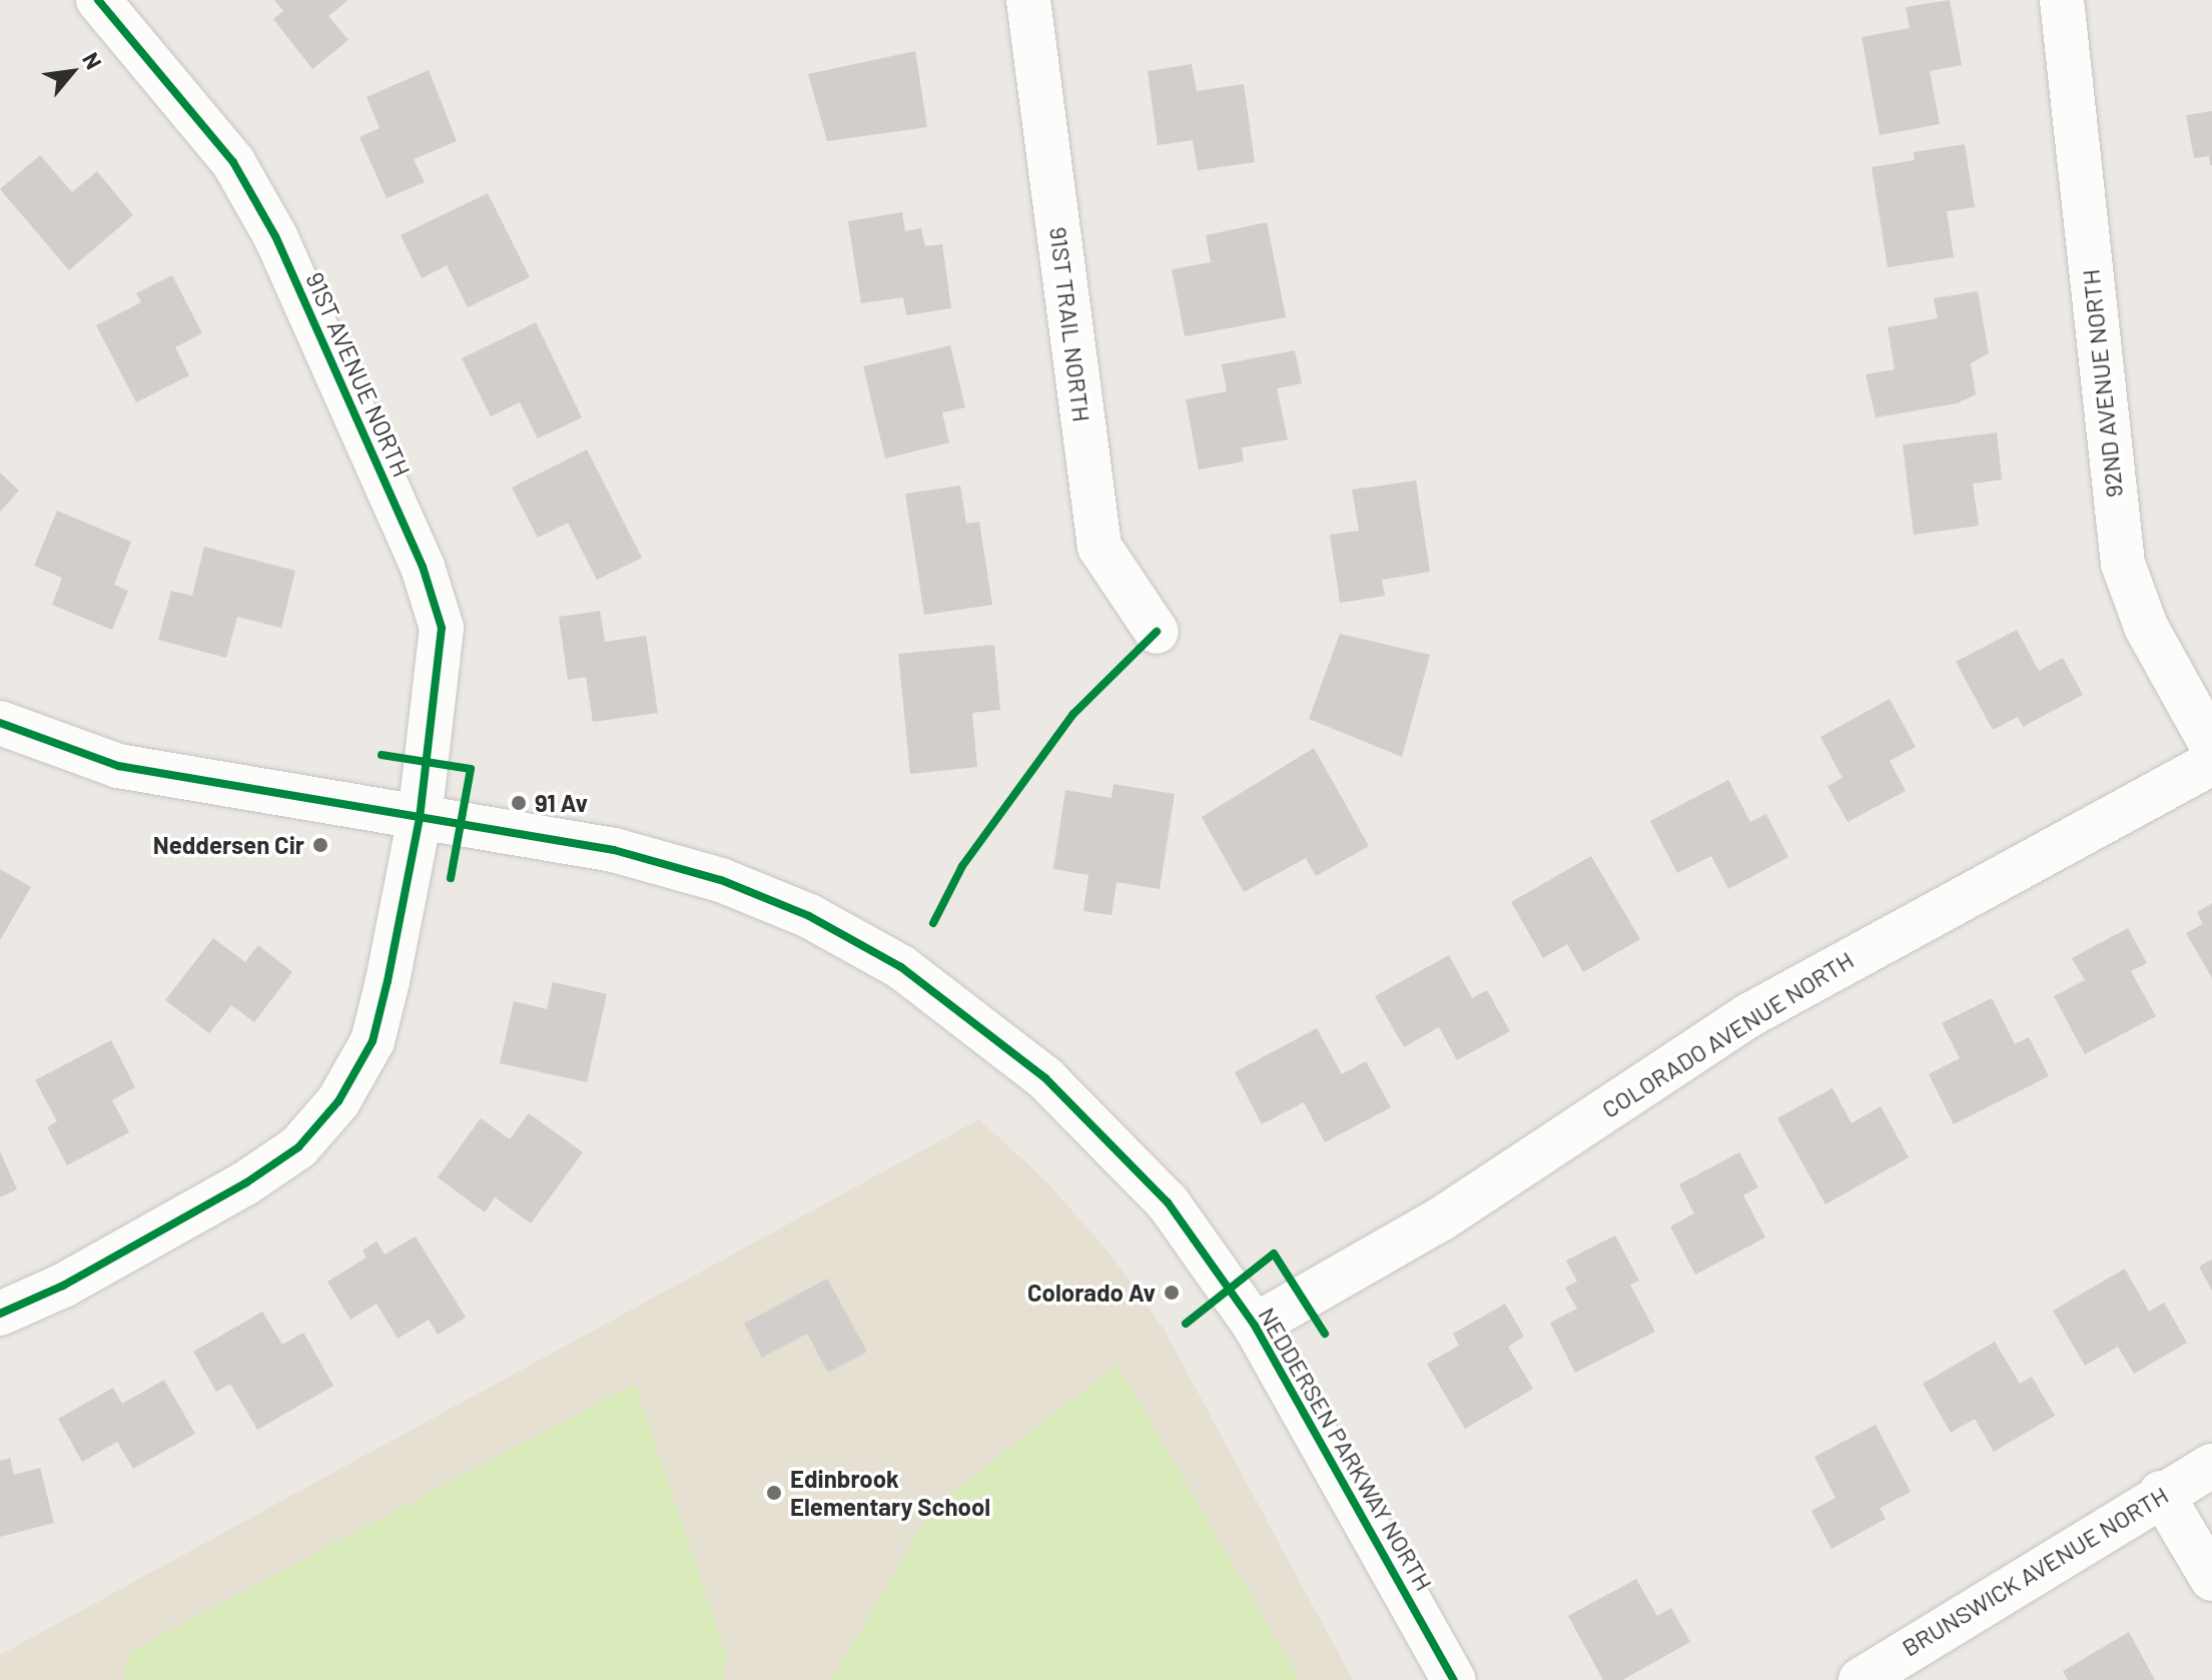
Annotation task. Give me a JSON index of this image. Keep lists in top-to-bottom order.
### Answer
{
  "streets": {
    "street": [
      "91ST TRAIL NORTH",
      "91ST AVENUE NORTH",
      "92ND AVENUE NORTH",
      "COLORADO AVENUE NORTH",
      "NEDDERSEN PARKWAY NORTH",
      "BRUNSWICK AVENUE NORTH"
    ]
  },
  "crossings": [
    ["91ST AVENUE NORTH", "NEDDERSEN PARKWAY NORTH"],
    ["COLORADO AVENUE NORTH", "NEDDERSEN PARKWAY NORTH"]
  ],
  "places": [
    "91 Av",
    "Neddersen Cir",
    "Colorado Av",
    "Edinbrook Elementary School"
  ],
  "north": "top right"
}
